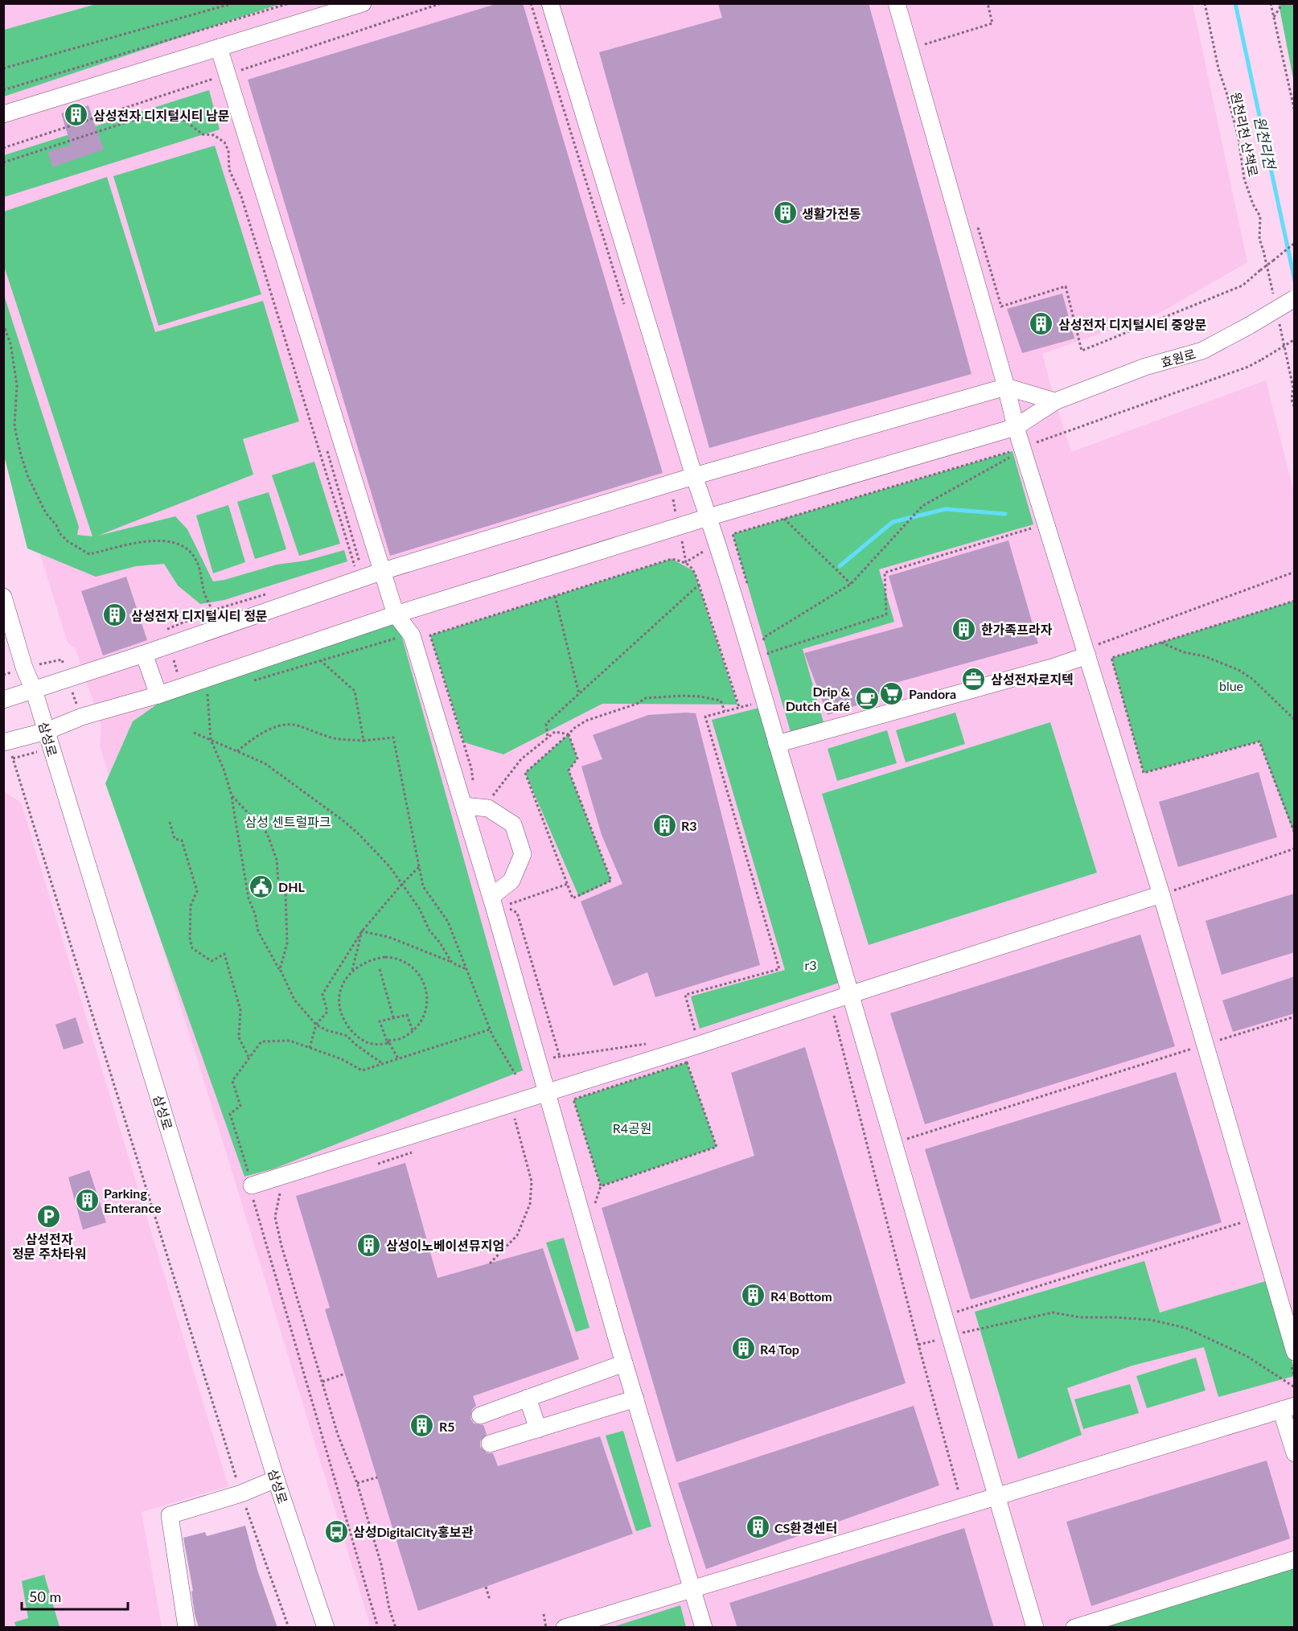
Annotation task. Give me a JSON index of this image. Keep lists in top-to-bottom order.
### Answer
{
  "streets": {
    "street": ["효원로", "삼성로"],
    "path": ["원천리천 산책로"]
  },
  "crossings": [
    ["효원로", "삼성로"]
  ],
  "water": ["원천리천"],
  "parks": [
    "blue",
    "삼성 센트럴파크",
    "r3",
    "R4공원"
  ],
  "places": {
    "building": [
      "삼성전자 디지털시티 남문",
      "생활가전동",
      "삼성전자 디지털시티 중앙문",
      "삼성전자 디지털시티 정문",
      "한가족프라자",
      "R3",
      "Parking Enterance",
      "삼성이노베이션뮤지엄",
      "R4 Bottom",
      "R4 Top",
      "R5",
      "CS환경센터"
    ],
    "office": ["삼성전자로지텍"],
    "supermarket": ["Pandora"],
    "cafe": ["Drip & Dutch Café"],
    "public building": ["DHL"],
    "parking": ["삼성전자 정문 주차타워"],
    "bus stop": ["삼성DigitalCity홍보관"]
  },
  "scale_bar": "50 m"
}
